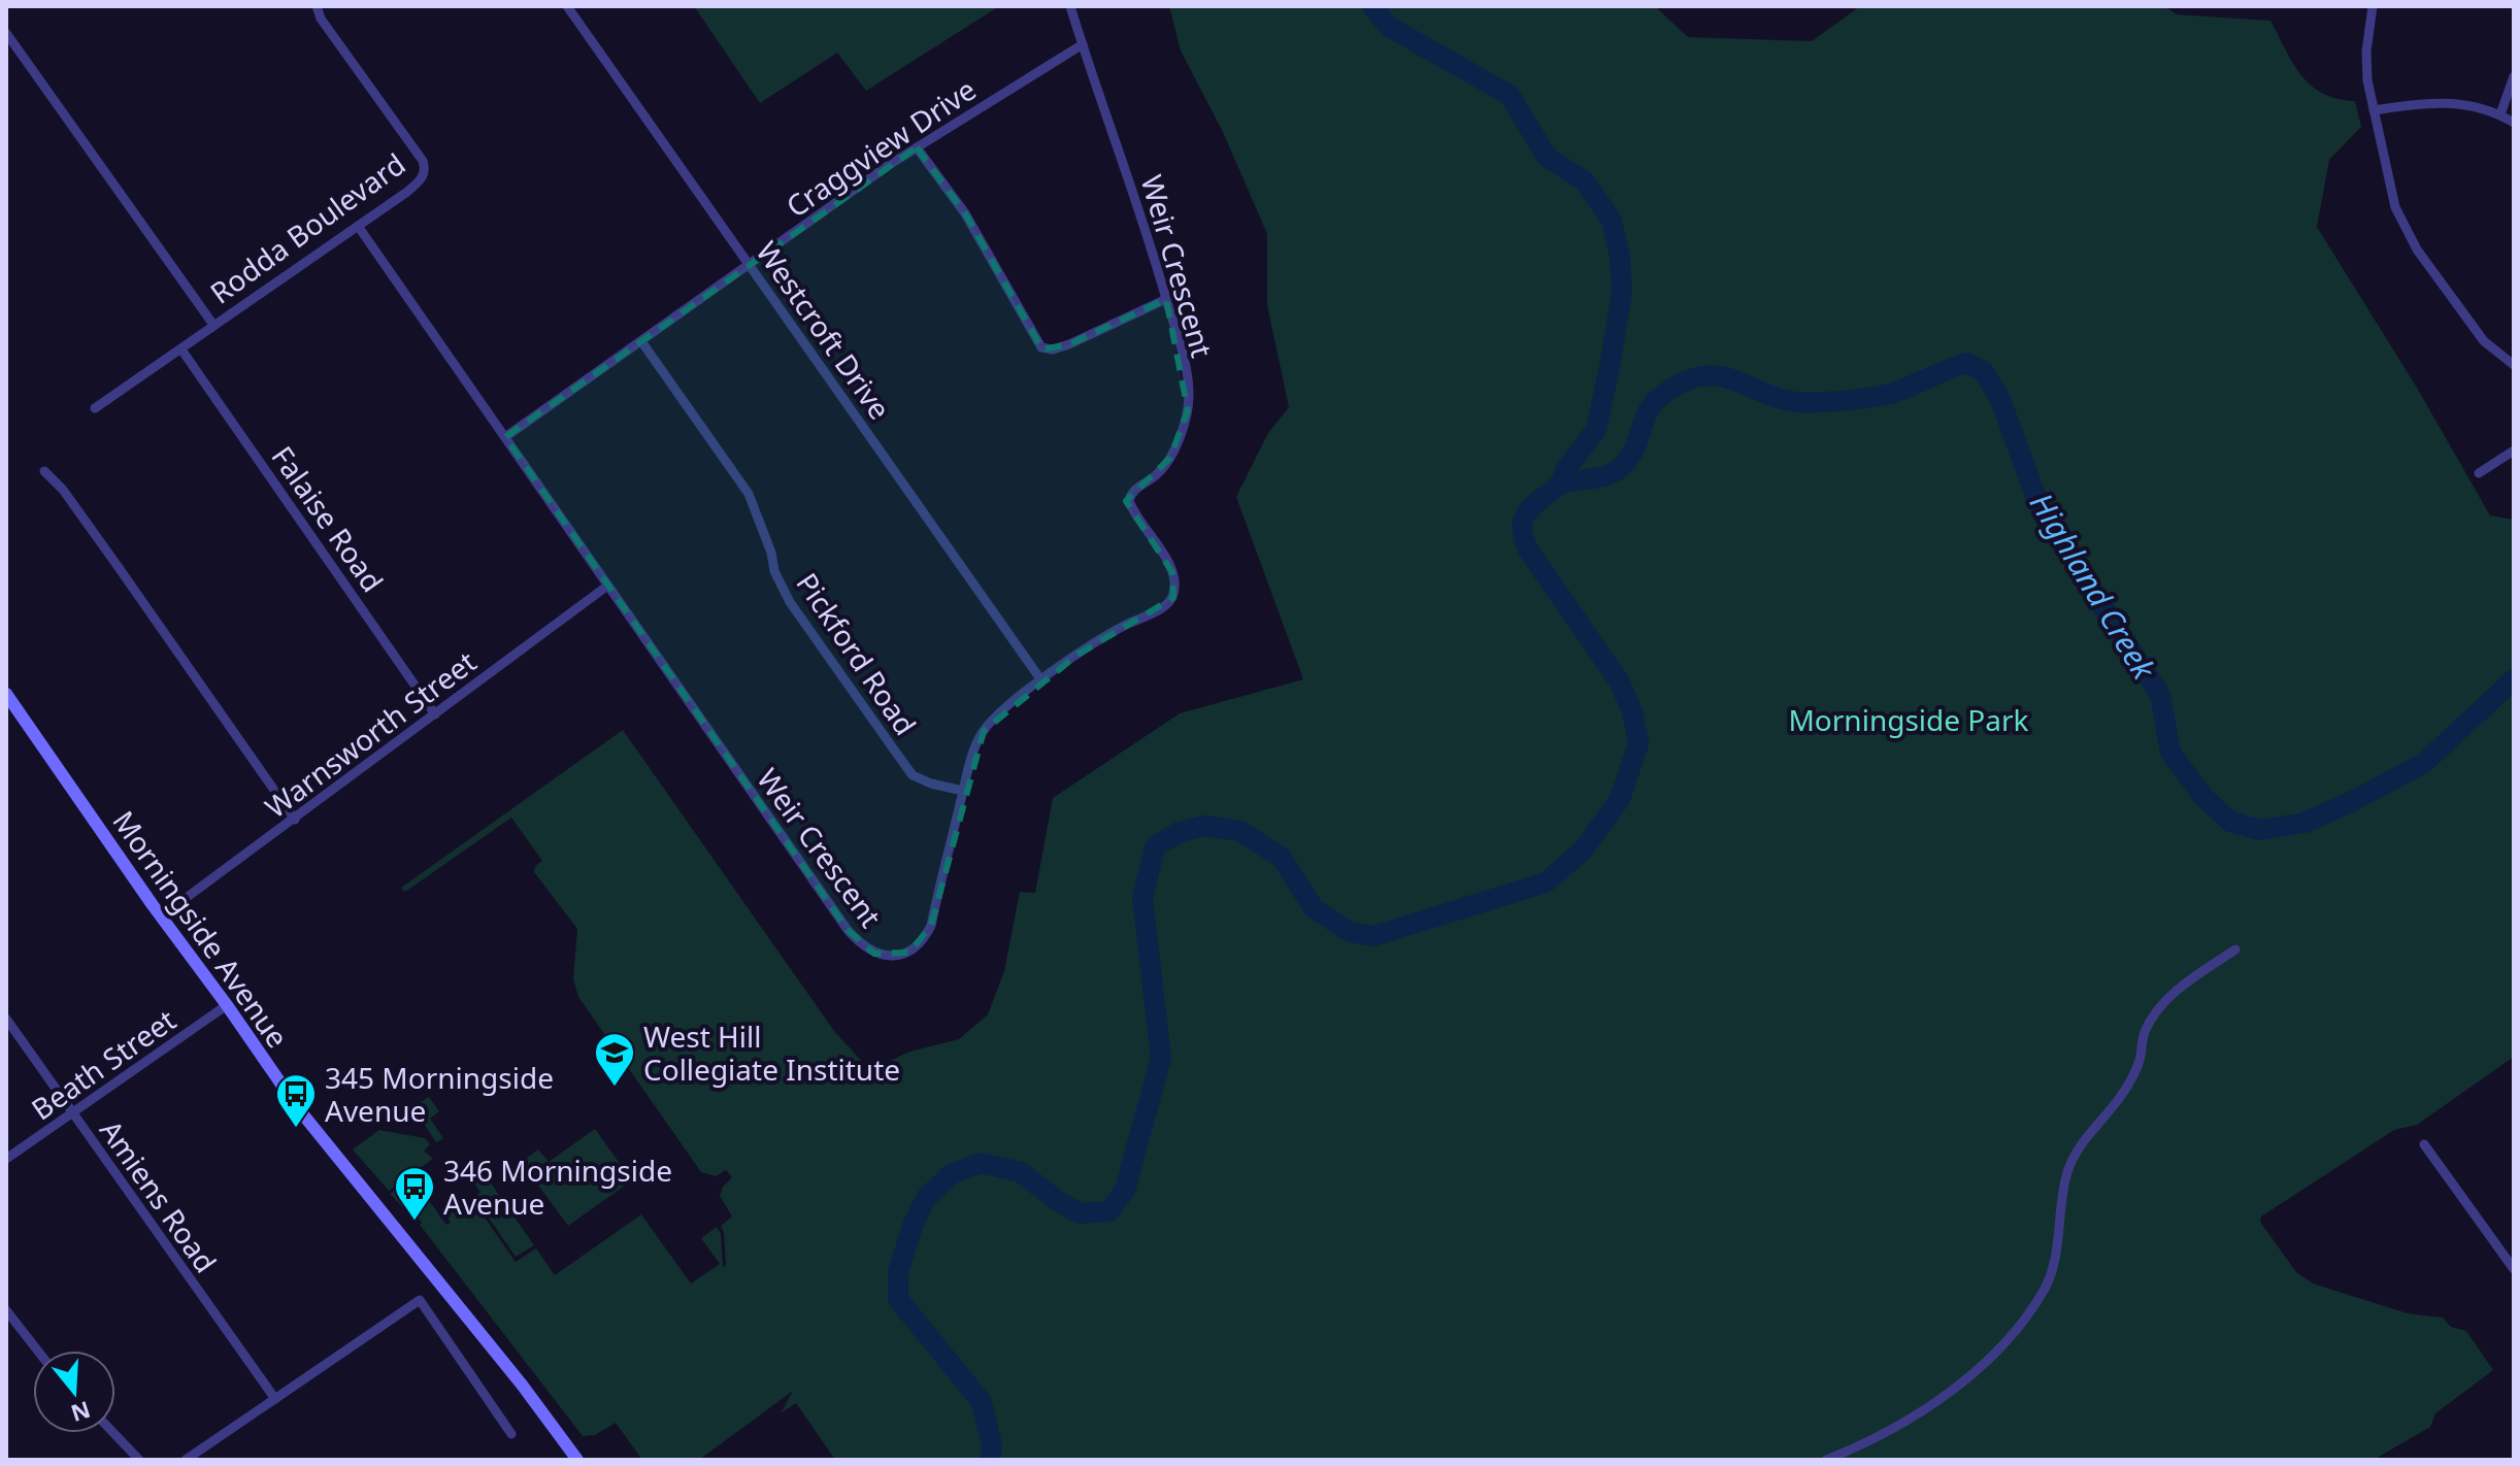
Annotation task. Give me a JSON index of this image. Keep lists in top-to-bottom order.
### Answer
{
  "streets": {
    "main road": ["Morningside Avenue"],
    "street": [
      "Craggview Drive",
      "Rodda Boulevard",
      "Weir Crescent",
      "Westcroft Drive",
      "Falaise Road",
      "Pickford Road",
      "Warnsworth Street",
      "Beath Street",
      "Amiens Road"
    ]
  },
  "crossings": [
    ["Craggview Drive", "Weir Crescent"],
    ["Craggview Drive", "Westcroft Drive"],
    ["Craggview Drive", "Pickford Road"],
    ["Rodda Boulevard", "Weir Crescent"],
    ["Rodda Boulevard", "Falaise Road"],
    ["Weir Crescent", "Westcroft Drive"],
    ["Weir Crescent", "Pickford Road"],
    ["Weir Crescent", "Warnsworth Street"],
    ["Falaise Road", "Warnsworth Street"],
    ["Warnsworth Street", "Morningside Avenue"],
    ["Morningside Avenue", "Beath Street"],
    ["Beath Street", "Amiens Road"]
  ],
  "water": ["Highland Creek"],
  "parks": ["Morningside Park"],
  "places": {
    "school or university": ["West Hill Collegiate Institute"],
    "bus stop": ["345 Morningside Avenue", "346 Morningside Avenue"]
  },
  "north": "bottom"
}
